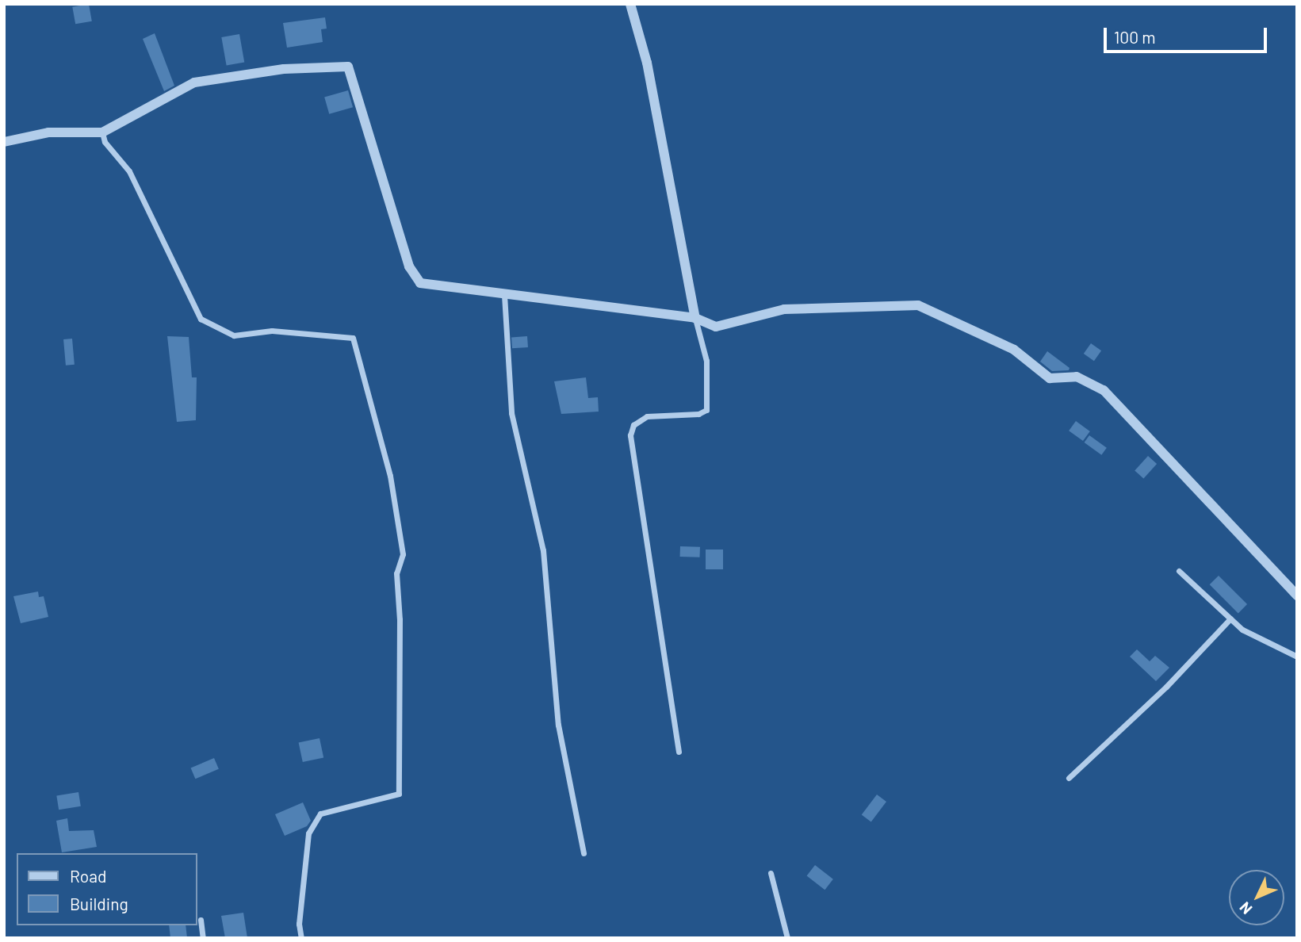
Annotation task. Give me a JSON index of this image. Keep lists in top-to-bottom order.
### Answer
{
  "legend": ["Road", "Building"],
  "scale_bar": "100 m",
  "north": "bottom left"
}
